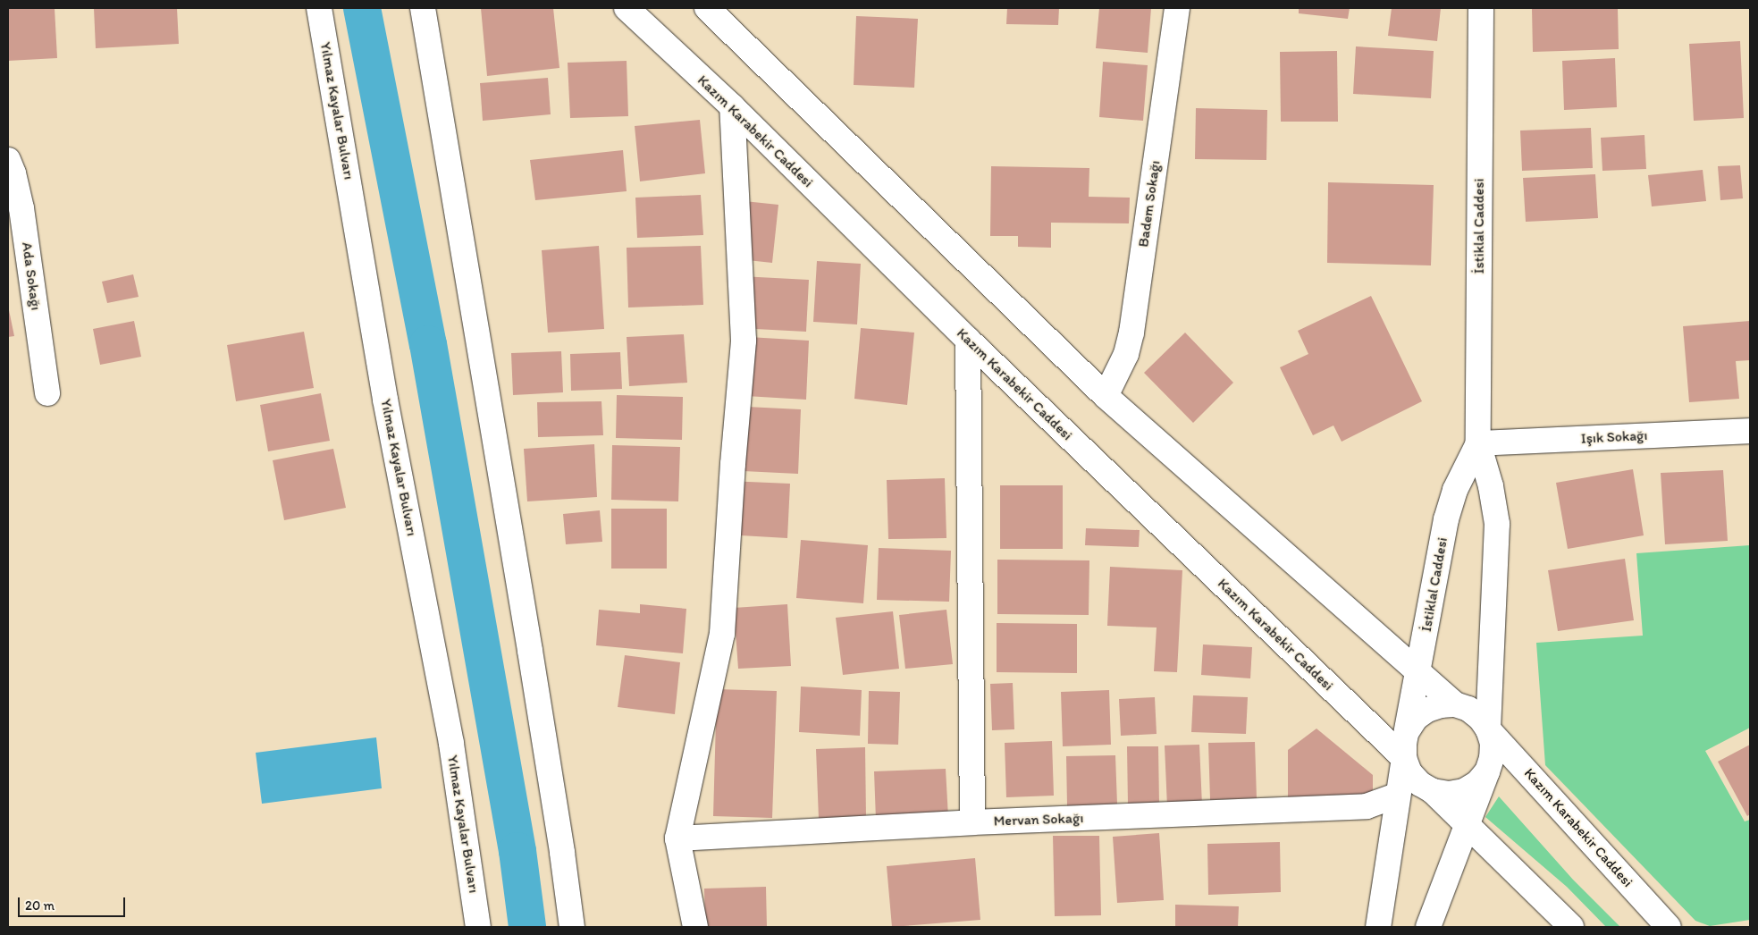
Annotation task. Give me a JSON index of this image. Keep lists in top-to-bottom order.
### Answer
{
  "streets": {
    "street": [
      "Yılmaz Kayalar Bulvarı",
      "Kazım Karabekir Caddesi",
      "Badem Sokağı",
      "İstiklal Caddesi",
      "Ada Sokağı",
      "Işık Sokağı",
      "Mervan Sokağı"
    ]
  },
  "crossings": [
    ["Kazım Karabekir Caddesi", "İstiklal Caddesi"],
    ["İstiklal Caddesi", "Işık Sokağı"]
  ],
  "scale_bar": "20 m"
}
